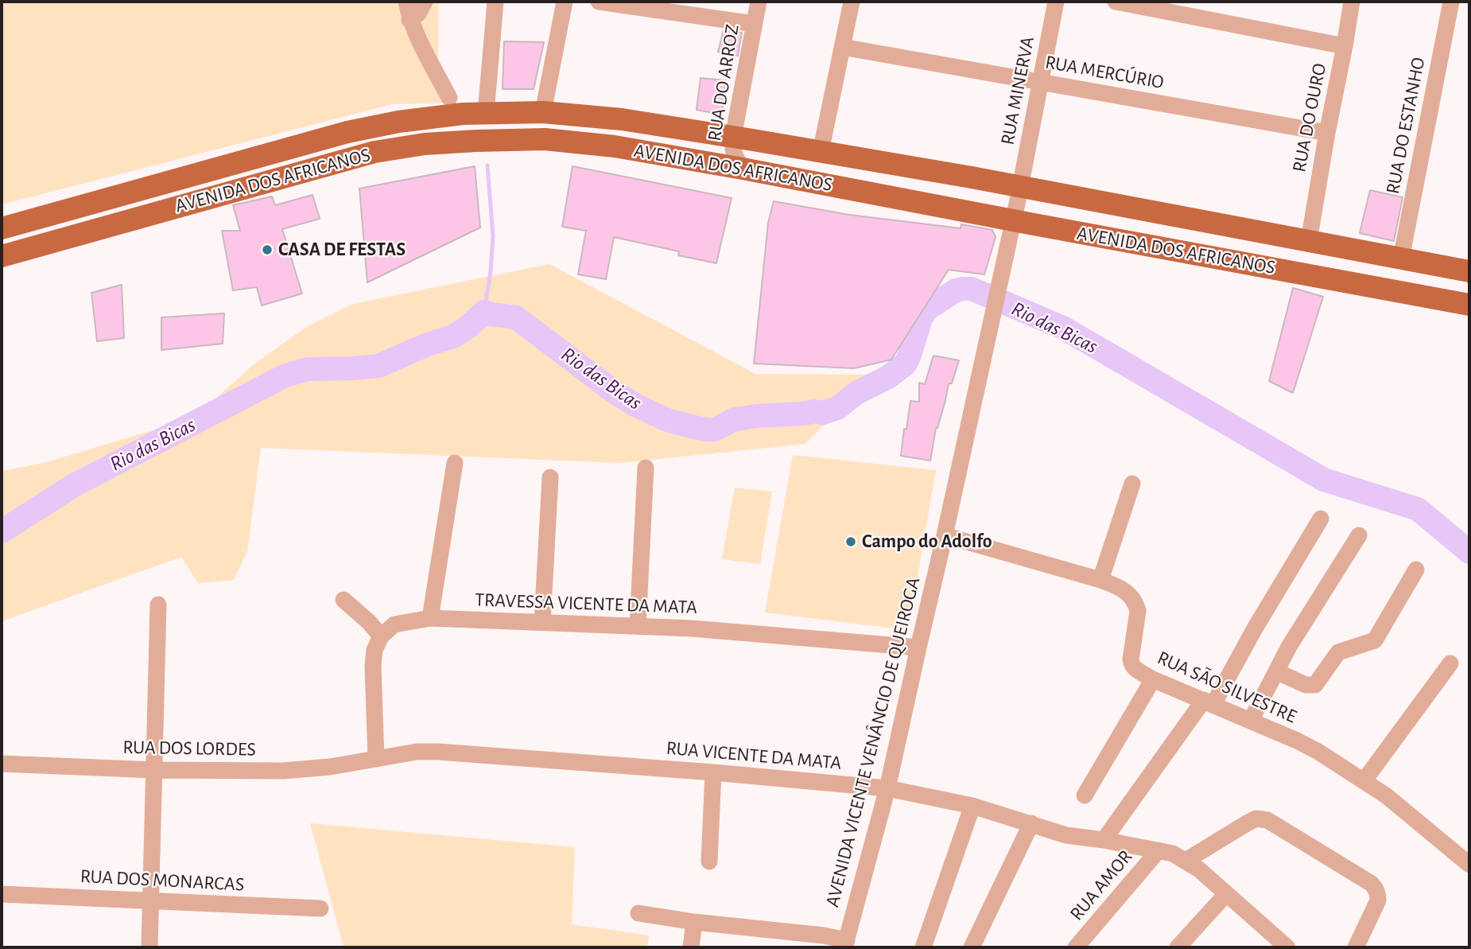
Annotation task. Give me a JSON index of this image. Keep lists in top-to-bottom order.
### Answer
{
  "streets": {
    "main road": ["AVENIDA DOS AFRICANOS"],
    "street": [
      "RUA MERCÚRIO",
      "RUA DO ARROZ",
      "RUA MINERVA",
      "RUA DO OURO",
      "RUA DO ESTANHO",
      "TRAVESSA VICENTE DA MATA",
      "RUA SÃO SILVESTRE",
      "AVENIDA VICENTE VENÂNCIO DE QUEIROGA",
      "RUA DOS LORDES",
      "RUA VICENTE DA MATA",
      "RUA DOS MONARCAS",
      "RUA AMOR"
    ]
  },
  "crossings": [
    ["RUA MERCÚRIO", "RUA MINERVA"],
    ["RUA MERCÚRIO", "RUA DO OURO"],
    ["RUA DO ARROZ", "AVENIDA DOS AFRICANOS"],
    ["RUA MINERVA", "AVENIDA DOS AFRICANOS"],
    ["RUA MINERVA", "AVENIDA VICENTE VENÂNCIO DE QUEIROGA"],
    ["RUA DO OURO", "AVENIDA DOS AFRICANOS"],
    ["RUA DO ESTANHO", "AVENIDA DOS AFRICANOS"],
    ["AVENIDA DOS AFRICANOS", "AVENIDA VICENTE VENÂNCIO DE QUEIROGA"],
    ["TRAVESSA VICENTE DA MATA", "AVENIDA VICENTE VENÂNCIO DE QUEIROGA"],
    ["RUA SÃO SILVESTRE", "AVENIDA VICENTE VENÂNCIO DE QUEIROGA"],
    ["AVENIDA VICENTE VENÂNCIO DE QUEIROGA", "RUA VICENTE DA MATA"],
    ["RUA DOS LORDES", "RUA VICENTE DA MATA"],
    ["RUA VICENTE DA MATA", "RUA AMOR"]
  ],
  "water": ["Rio das Bicas"],
  "places": ["CASA DE FESTAS", "Campo do Adolfo"]
}
